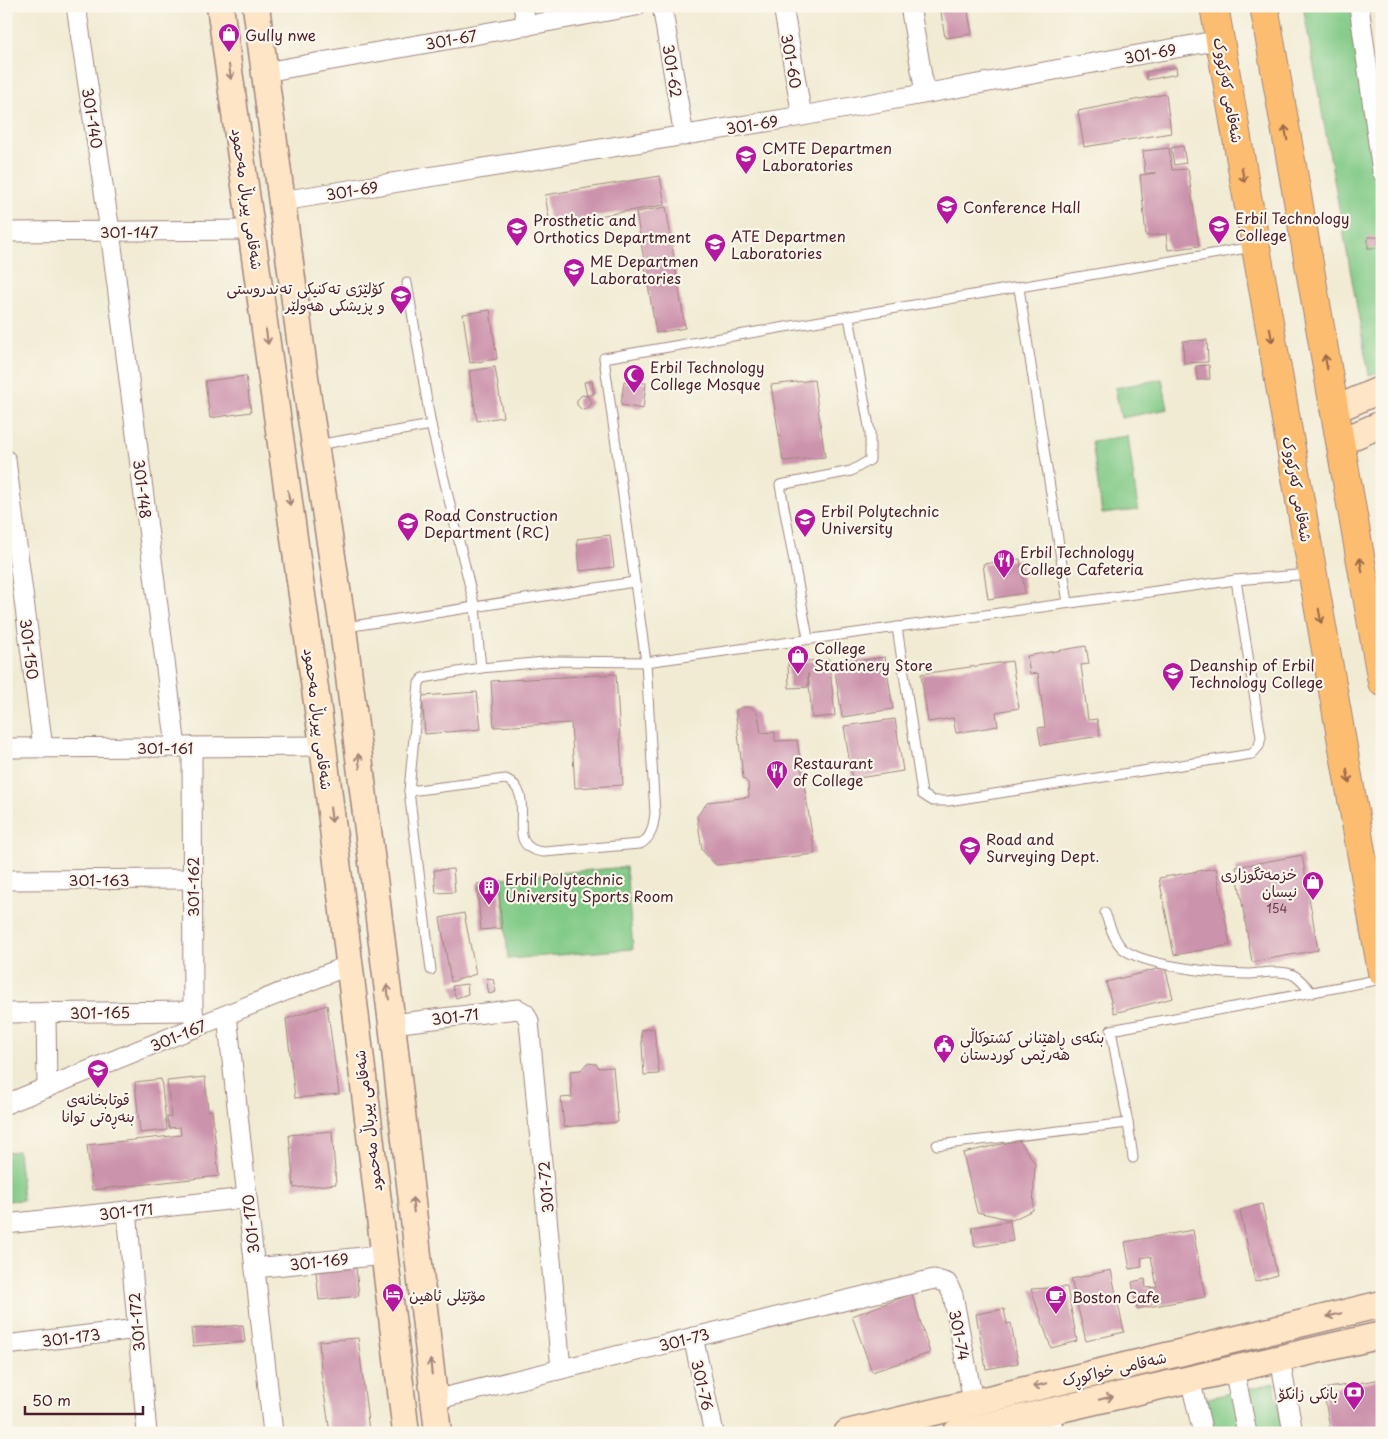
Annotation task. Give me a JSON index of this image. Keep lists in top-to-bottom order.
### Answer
{
  "streets": {
    "highway": ["شەقامی کەرکووک"],
    "main road": ["شەقامی پیرباڵ مەحمود", "شەقامی خواکوڕک"],
    "street": [
      "301-67",
      "301-69",
      "301-60",
      "301-62",
      "301-140",
      "301-147",
      "301-148",
      "301-150",
      "301-161",
      "301-163",
      "301-162",
      "301-165",
      "301-71",
      "301-167",
      "301-72",
      "301-171",
      "301-170",
      "301-169",
      "301-172",
      "301-74",
      "301-173",
      "301-73",
      "301-76"
    ]
  },
  "crossings": [
    ["301-69", "301-60"],
    ["301-69", "301-62"],
    ["301-69", "شەقامی کەرکووک"],
    ["301-140", "301-147"],
    ["301-140", "301-148"],
    ["شەقامی پیرباڵ مەحمود", "301-147"],
    ["شەقامی پیرباڵ مەحمود", "301-161"],
    ["شەقامی پیرباڵ مەحمود", "301-167"],
    ["شەقامی پیرباڵ مەحمود", "301-169"],
    ["301-147", "301-148"],
    ["301-148", "301-161"],
    ["301-148", "301-162"],
    ["301-150", "301-161"],
    ["301-161", "301-162"],
    ["301-163", "301-162"],
    ["301-162", "301-165"],
    ["301-162", "301-167"],
    ["301-165", "301-167"],
    ["301-71", "301-72"],
    ["301-167", "301-170"],
    ["301-72", "301-73"],
    ["301-171", "301-170"],
    ["301-171", "301-172"],
    ["301-170", "301-169"],
    ["301-172", "301-173"],
    ["301-74", "301-73"],
    ["301-74", "شەقامی خواکوڕک"],
    ["301-73", "301-76"]
  ],
  "places": {
    "shop": ["Gully nwe", "College Stationery Store", "خزمەتگوزاری نیسان"],
    "school or university": [
      "CMTE Departmen Laboratories",
      "Conference Hall",
      "Erbil Technology College",
      "Prosthetic and Orthotics Department",
      "ATE Departmen Laboratories",
      "ME Departmen Laboratories",
      "کۆلێژی تەکنیکی تەندروستی و پزیشکی هەولێر",
      "Erbil Polytechnic University",
      "Road Construction Department (RC)",
      "Deanship of Erbil Technology College",
      "Road and Surveying Dept.",
      "قوتابخانەی بنەڕەتی توانا"
    ],
    "mosque": ["Erbil Technology College Mosque"],
    "restaurant": ["Erbil Technology College Cafeteria", "Restaurant of College"],
    "building": ["Erbil Polytechnic University Sports Room"],
    "public building": ["بنکەی ڕاهێنانی کشتوکاڵی هەرێمی کوردستان"],
    "hotel": ["مۆتێلی ئاهین"],
    "cafe": ["Boston Cafe"],
    "bank": ["بانکی زانکۆ"]
  },
  "house_numbers": ["154"],
  "scale_bar": "50 m"
}
